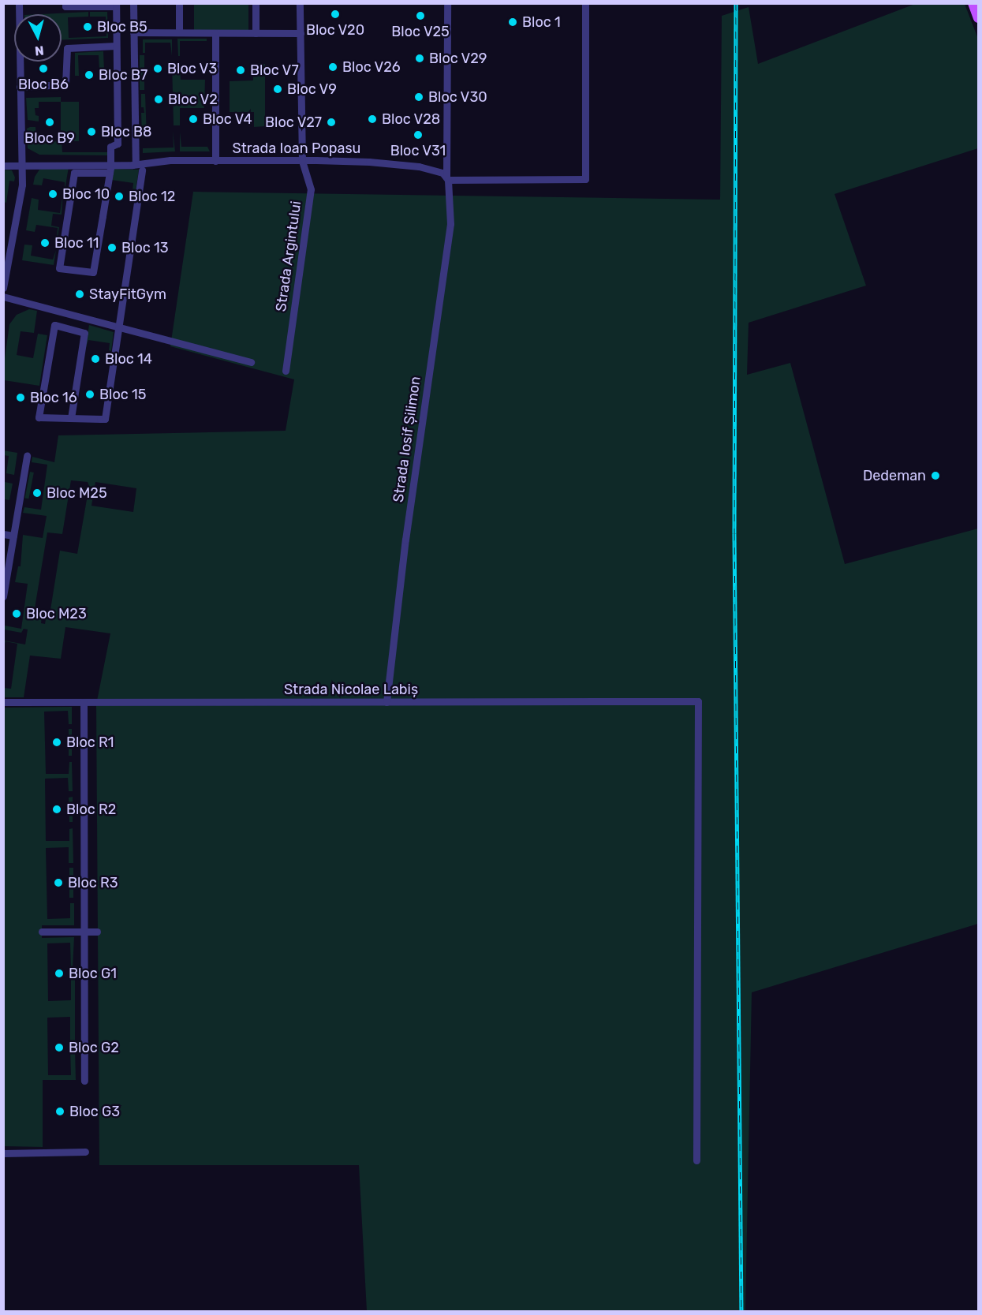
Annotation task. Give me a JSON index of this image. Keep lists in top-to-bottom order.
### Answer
{
  "streets": {
    "street": [
      "Strada Ioan Popasu",
      "Strada Argintului",
      "Strada Iosif Șilimon",
      "Strada Nicolae Labiș"
    ]
  },
  "crossings": [
    ["Strada Ioan Popasu", "Strada Argintului"],
    ["Strada Ioan Popasu", "Strada Iosif Șilimon"],
    ["Strada Iosif Șilimon", "Strada Nicolae Labiș"]
  ],
  "places": [
    "Bloc V20",
    "Bloc V25",
    "Bloc 1",
    "Bloc B5",
    "Bloc V29",
    "Bloc V26",
    "Bloc B6",
    "Bloc V3",
    "Bloc V7",
    "Bloc B7",
    "Bloc V9",
    "Bloc V30",
    "Bloc V2",
    "Bloc V4",
    "Bloc V28",
    "Bloc B9",
    "Bloc V27",
    "Bloc B8",
    "Bloc V31",
    "Bloc 10",
    "Bloc 12",
    "Bloc 11",
    "Bloc 13",
    "StayFitGym",
    "Bloc 14",
    "Bloc 15",
    "Bloc 16",
    "Dedeman",
    "Bloc M25",
    "Bloc M23",
    "Bloc R1",
    "Bloc R2",
    "Bloc R3",
    "Bloc G1",
    "Bloc G2",
    "Bloc G3"
  ],
  "north": "bottom"
}
